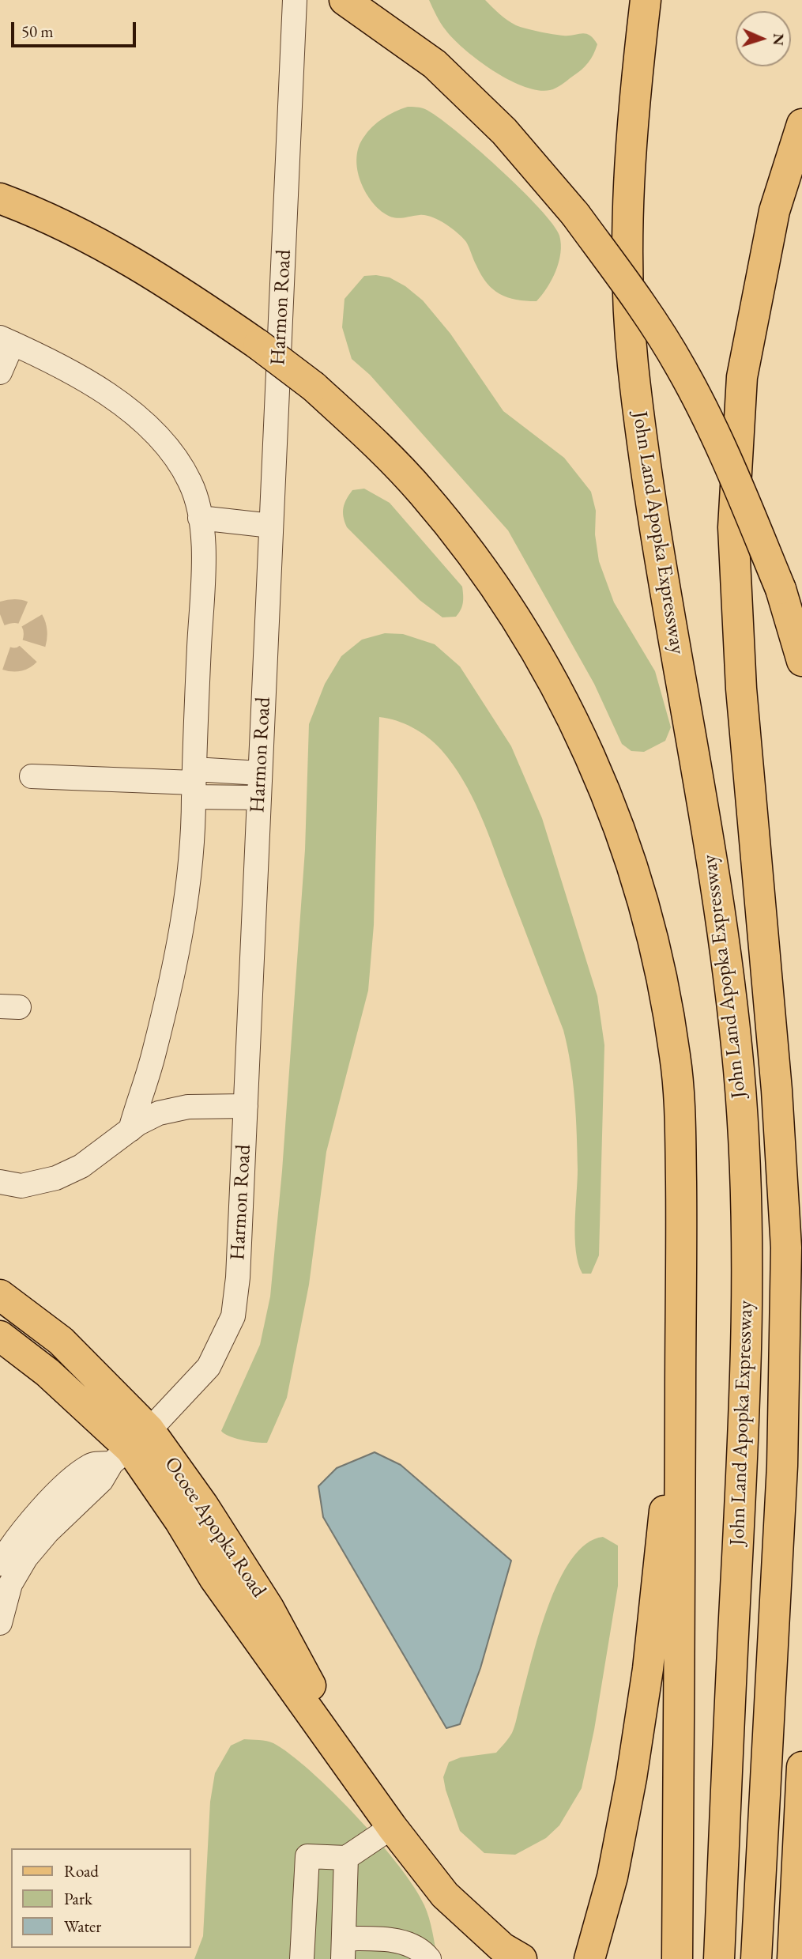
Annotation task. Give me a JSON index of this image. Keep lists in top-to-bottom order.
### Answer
{
  "streets": {
    "main road": ["John Land Apopka Expressway", "Ocoee Apopka Road"],
    "street": ["Harmon Road"]
  },
  "crossings": [
    ["Harmon Road", "Ocoee Apopka Road"]
  ],
  "legend": ["Road", "Park", "Water"],
  "scale_bar": "50 m",
  "north": "right"
}
